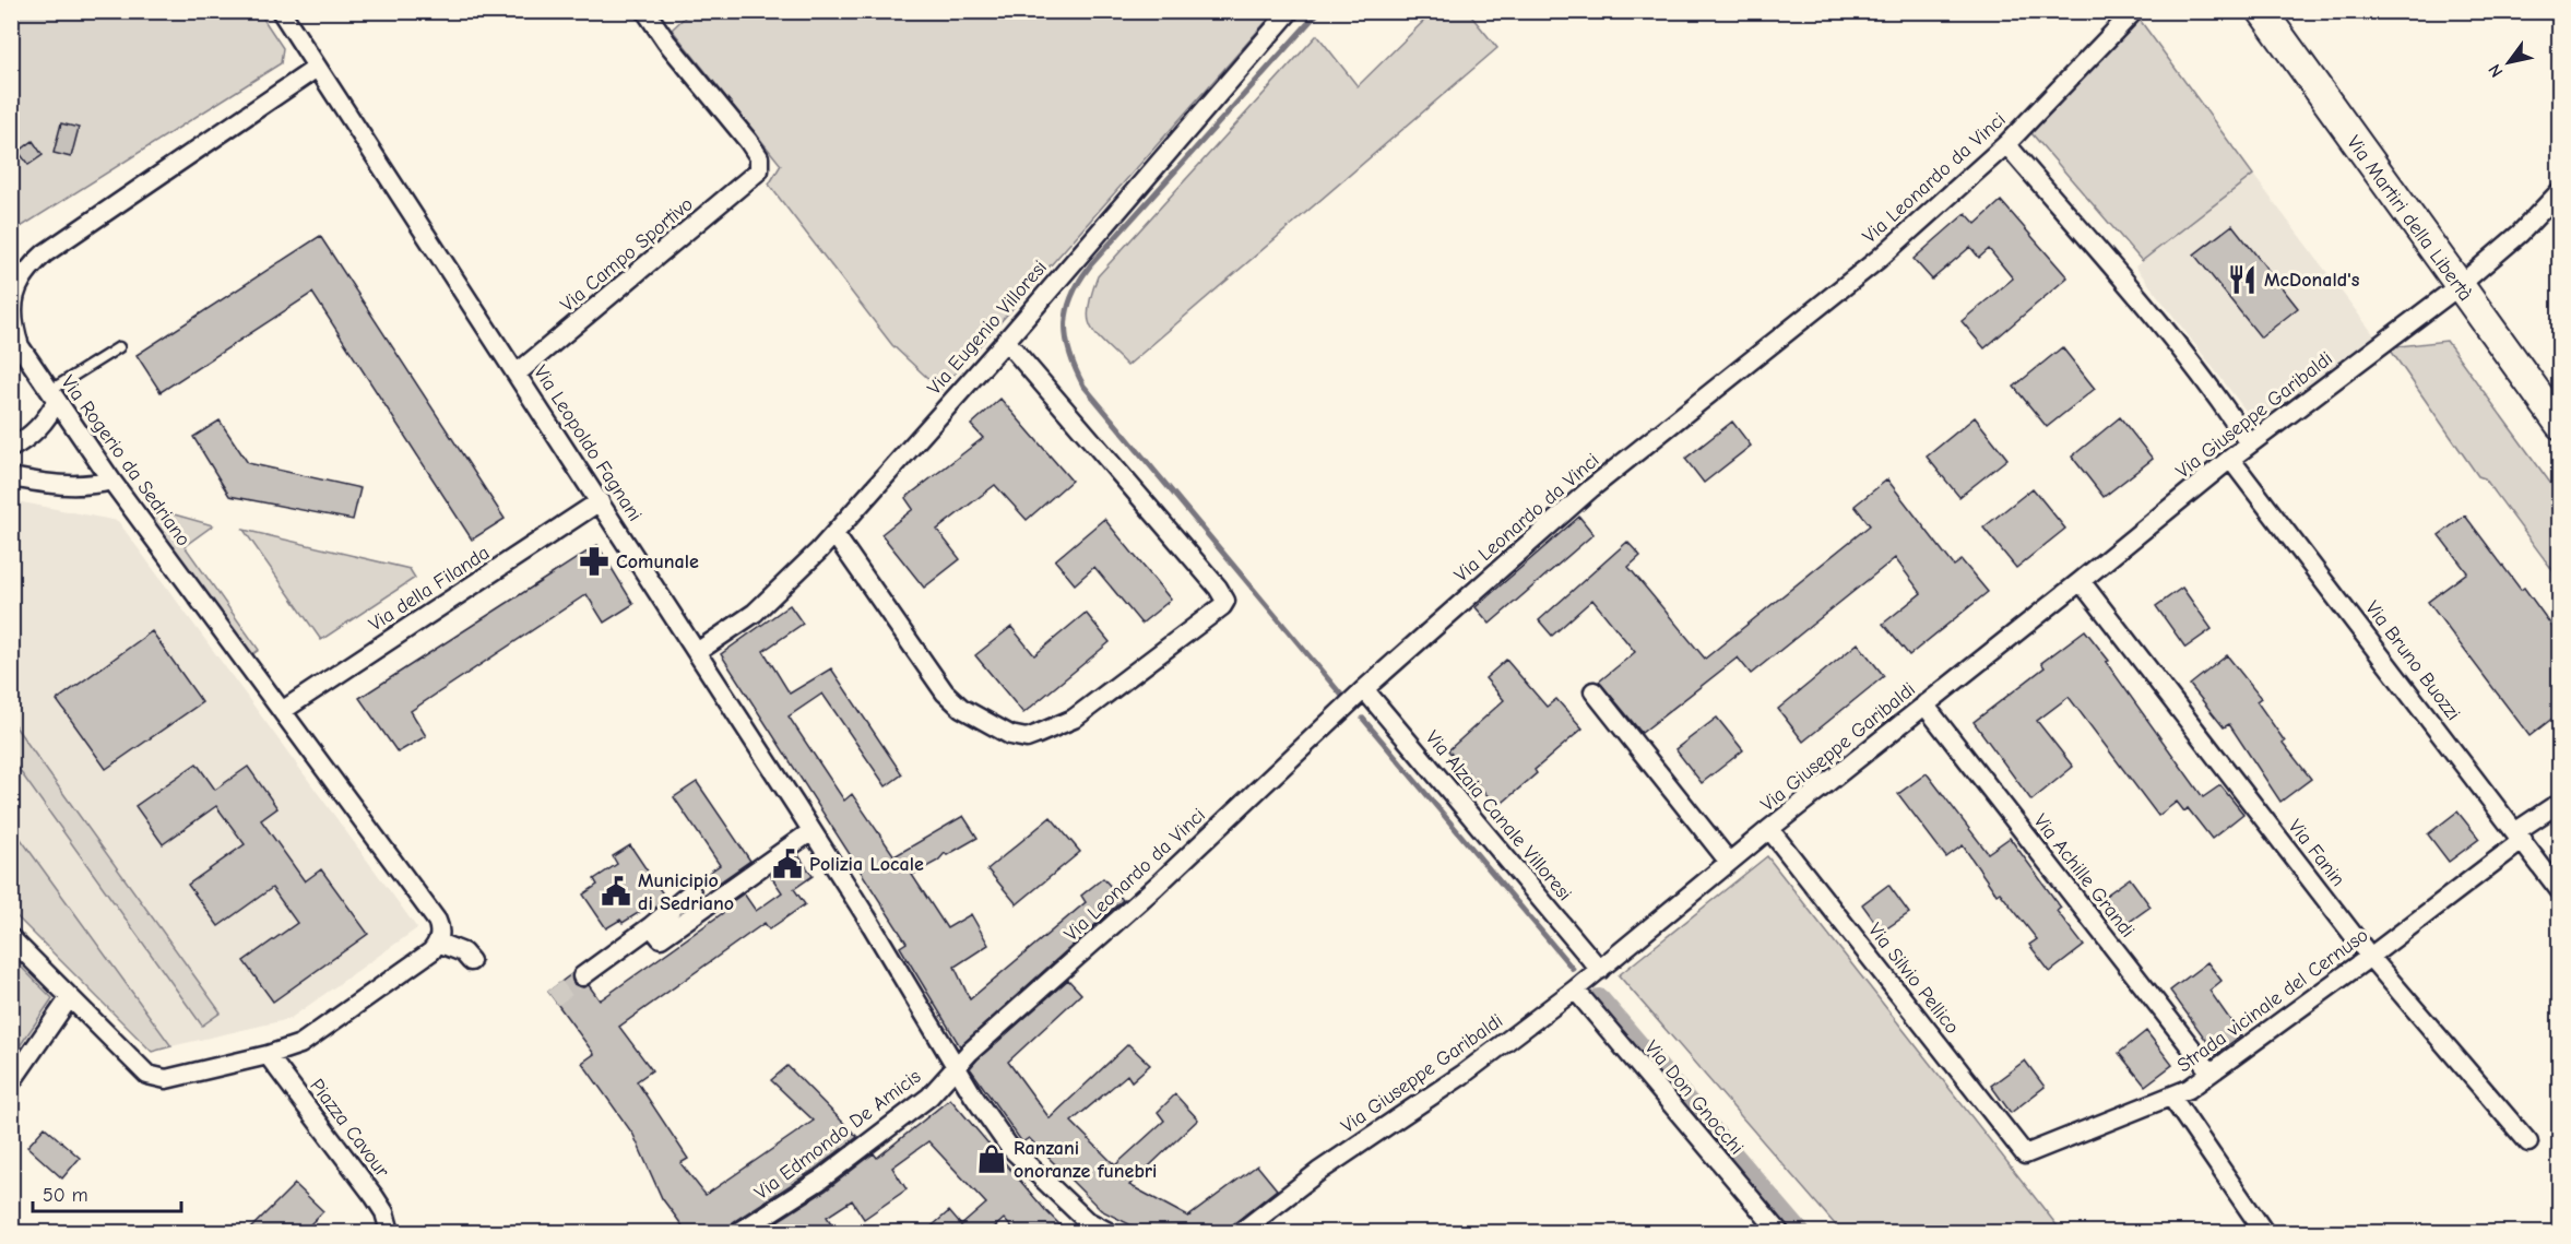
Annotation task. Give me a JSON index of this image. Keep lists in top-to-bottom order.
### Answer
{
  "streets": {
    "main road": ["Via Martiri della Libertà"],
    "street": [
      "Via Leonardo da Vinci",
      "Via Campo Sportivo",
      "Via Eugenio Villoresi",
      "Via Giuseppe Garibaldi",
      "Via Leopoldo Fagnani",
      "Via Rogerio da Sedriano",
      "Via della Filanda",
      "Via Bruno Buozzi",
      "Via Alzaia Canale Villoresi",
      "Via Fanin",
      "Via Achille Grandi",
      "Via Silvio Pellico",
      "Strada vicinale del Cernuso",
      "Via Don Gnocchi",
      "Piazza Cavour",
      "Via Edmondo De Amicis"
    ]
  },
  "crossings": [
    ["Via Leonardo da Vinci", "Via Leopoldo Fagnani"],
    ["Via Leonardo da Vinci", "Via Alzaia Canale Villoresi"],
    ["Via Leonardo da Vinci", "Via Edmondo De Amicis"],
    ["Via Martiri della Libertà", "Via Giuseppe Garibaldi"],
    ["Via Campo Sportivo", "Via Leopoldo Fagnani"],
    ["Via Eugenio Villoresi", "Via Leopoldo Fagnani"],
    ["Via Giuseppe Garibaldi", "Via Bruno Buozzi"],
    ["Via Giuseppe Garibaldi", "Via Alzaia Canale Villoresi"],
    ["Via Giuseppe Garibaldi", "Via Fanin"],
    ["Via Giuseppe Garibaldi", "Via Achille Grandi"],
    ["Via Giuseppe Garibaldi", "Via Silvio Pellico"],
    ["Via Giuseppe Garibaldi", "Via Don Gnocchi"],
    ["Via Leopoldo Fagnani", "Via Rogerio da Sedriano"],
    ["Via Leopoldo Fagnani", "Via della Filanda"],
    ["Via Leopoldo Fagnani", "Via Edmondo De Amicis"],
    ["Via Rogerio da Sedriano", "Via della Filanda"],
    ["Via Bruno Buozzi", "Strada vicinale del Cernuso"],
    ["Via Fanin", "Strada vicinale del Cernuso"],
    ["Via Achille Grandi", "Strada vicinale del Cernuso"],
    ["Via Silvio Pellico", "Strada vicinale del Cernuso"]
  ],
  "places": {
    "restaurant": ["McDonald's"],
    "pharmacy": ["Comunale"],
    "public building": ["Polizia Locale", "Municipio di Sedriano"],
    "shop": ["Ranzani onoranze funebri"]
  },
  "scale_bar": "50 m",
  "north": "bottom left"
}
